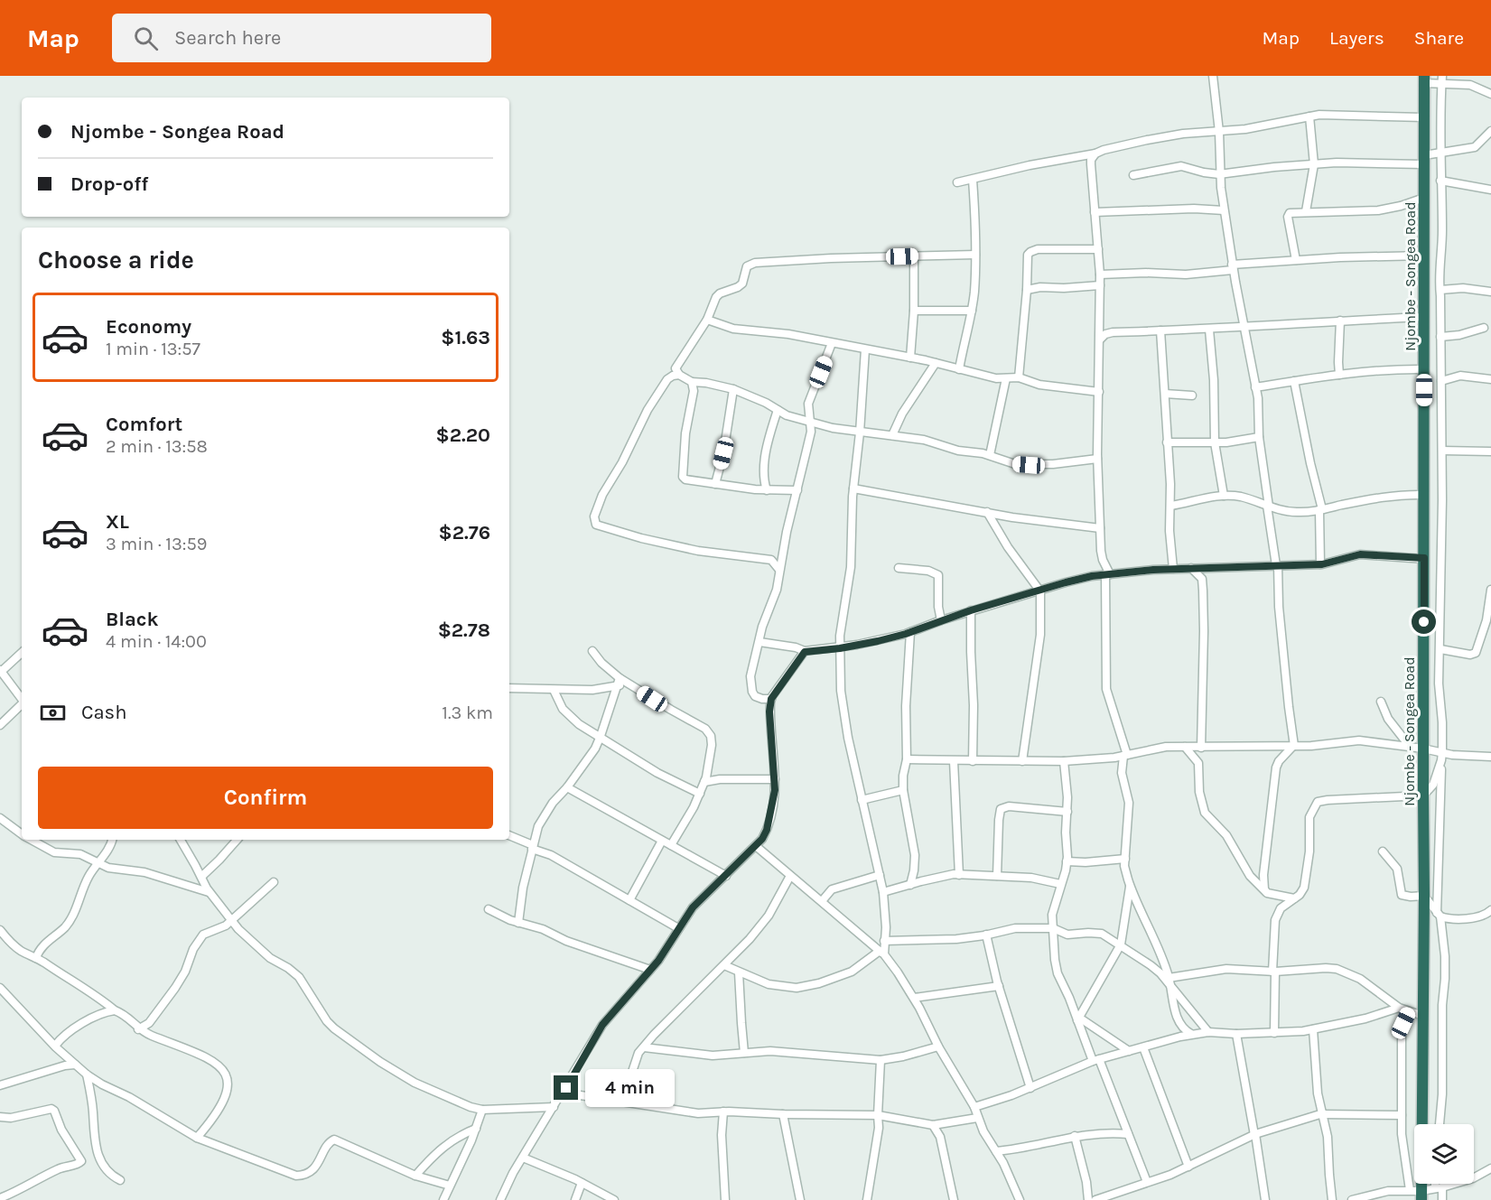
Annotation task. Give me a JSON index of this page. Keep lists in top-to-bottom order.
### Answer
{
  "streets": {
    "highway": ["Njombe - Songea Road"]
  },
  "page": {
    "header": "Map",
    "search": "Search here",
    "nav": ["Map", "Layers", "Share"],
    "banner": ["Njombe - Songea Road", "Drop-off"],
    "heading": "Choose a ride",
    "list": [
      {
        "name": "Economy",
        "note": "1 min · 13:57",
        "value": "$1.63"
      },
      {
        "name": "Comfort",
        "note": "2 min · 13:58",
        "value": "$2.20"
      },
      {
        "name": "XL",
        "note": "3 min · 13:59",
        "value": "$2.76"
      },
      {
        "name": "Black",
        "note": "4 min · 14:00",
        "value": "$2.78"
      }
    ],
    "pay": ["Cash", "1.3 km"],
    "buttons": "Confirm",
    "bubble": "4 min"
  }
}
